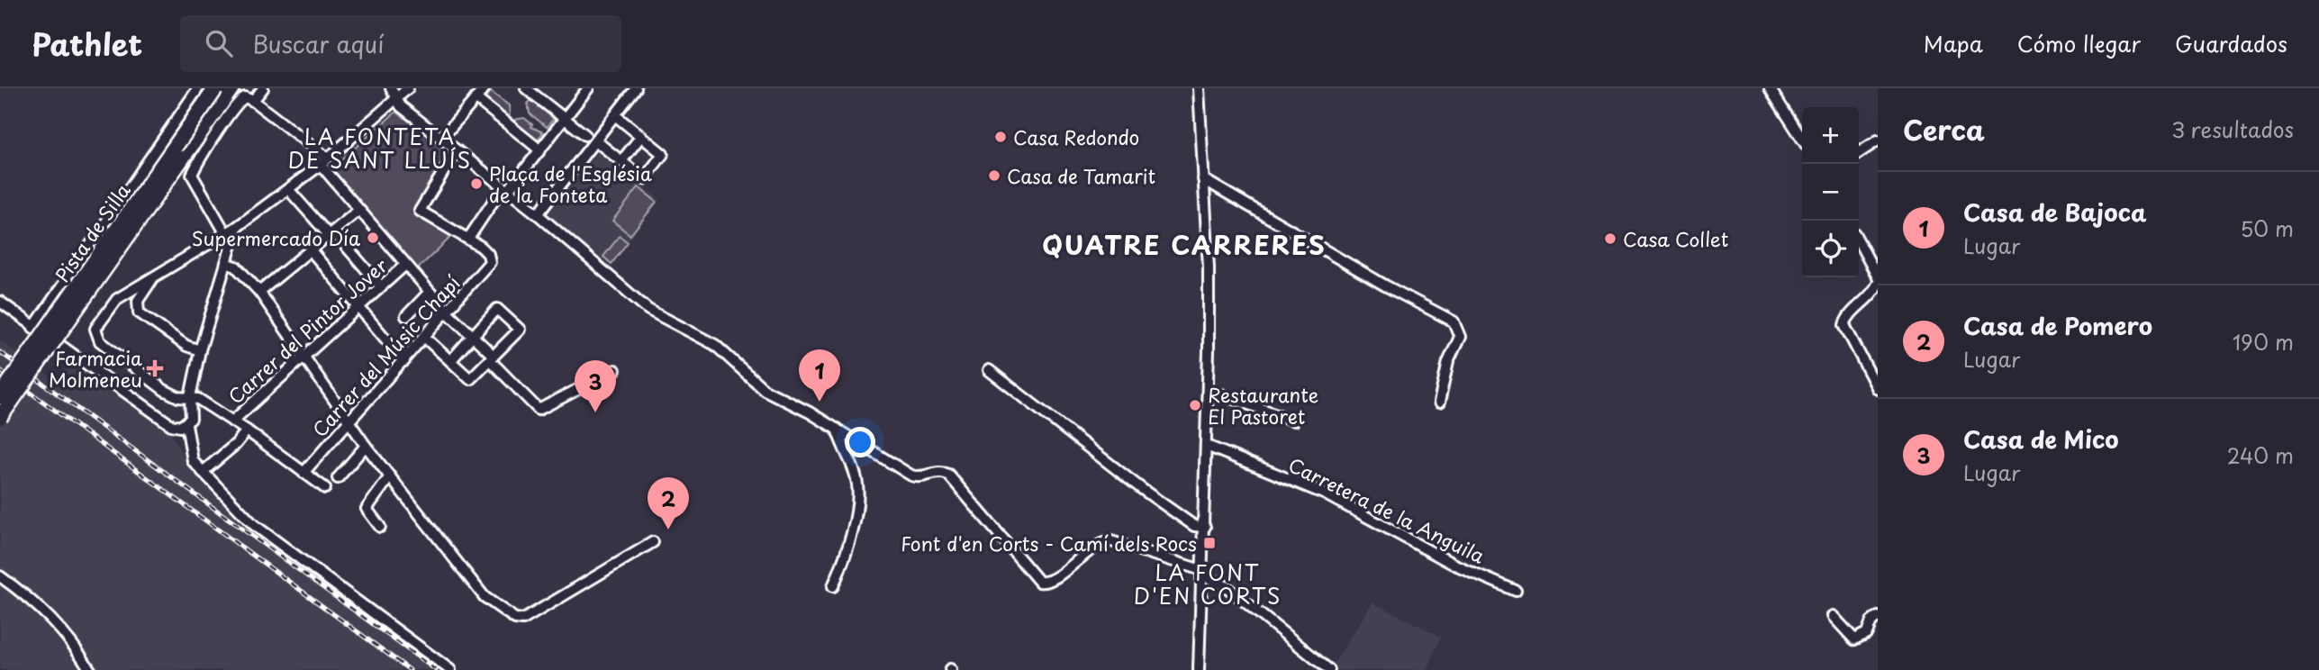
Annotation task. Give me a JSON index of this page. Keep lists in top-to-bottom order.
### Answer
{
  "streets": {
    "highway": ["Pista de Silla"],
    "street": ["Carrer del Pintor Jover", "Carrer del Músic Chapí", "Carretera de la Anguila"]
  },
  "districts": ["LA FONTETA DE SANT LLUÍS", "QUATRE CARRERES", "LA FONT D'EN CORTS"],
  "places": {
    "other": [
      "Casa Redondo",
      "Casa de Tamarit",
      "Plaça de l'Església de la Fonteta",
      "Supermercado Día",
      "Casa Collet",
      "Restaurante El Pastoret"
    ],
    "health": ["Farmacia Molmeneu"],
    "transit": ["Font d'en Corts - Camí dels Rocs"]
  },
  "page": {
    "header": "Pathlet",
    "search": "Buscar aquí",
    "nav": ["Mapa", "Cómo llegar", "Guardados"],
    "heading": ["Cerca", "3 resultados"],
    "map_buttons": ["+", "−"],
    "list": [
      {
        "mark": "1",
        "name": "Casa de Bajoca",
        "note": "Lugar",
        "value": "50 m"
      },
      {
        "mark": "2",
        "name": "Casa de Pomero",
        "note": "Lugar",
        "value": "190 m"
      },
      {
        "mark": "3",
        "name": "Casa de Mico",
        "note": "Lugar",
        "value": "240 m"
      }
    ],
    "pins": ["1", "3", "2"]
  }
}
